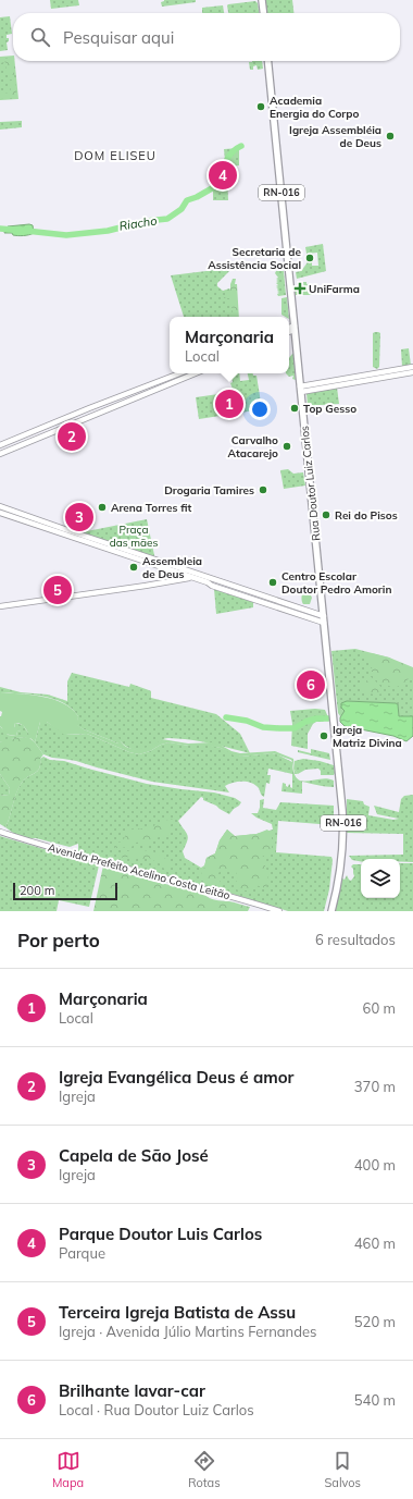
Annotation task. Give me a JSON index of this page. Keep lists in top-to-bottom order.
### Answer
{
  "streets": {
    "main road": ["RN-016", "Rua Doutor Luiz Carlos"],
    "street": ["Avenida Prefeito Acelino Costa Leitão"]
  },
  "districts": ["DOM ELISEU"],
  "water": ["Riacho"],
  "parks": ["Praça das mães"],
  "places": {
    "other": [
      "Academia Energia do Corpo",
      "Igreja Assembléia de Deus",
      "Secretaria de Assistência Social",
      "Top Gesso",
      "Carvalho Atacarejo",
      "Drogaria Tamires",
      "Arena Torres fit",
      "Rei do Pisos",
      "Assembleia de Deus",
      "Centro Escolar Doutor Pedro Amorin",
      "Igreja Matriz Divina"
    ],
    "health": ["UniFarma"]
  },
  "scale_bar": "200 m",
  "page": {
    "search": "Pesquisar aqui",
    "pins": [
      "4",
      "1",
      "2",
      "3",
      "5",
      "6"
    ],
    "popup": ["Marçonaria", "Local"],
    "scale": "200 m",
    "heading": ["Por perto", "6 resultados"],
    "list": [
      {
        "mark": "1",
        "name": "Marçonaria",
        "note": "Local",
        "value": "60 m"
      },
      {
        "mark": "2",
        "name": "Igreja Evangélica Deus é amor",
        "note": "Igreja",
        "value": "370 m"
      },
      {
        "mark": "3",
        "name": "Capela de São José",
        "note": "Igreja",
        "value": "400 m"
      },
      {
        "mark": "4",
        "name": "Parque Doutor Luis Carlos",
        "note": "Parque",
        "value": "460 m"
      },
      {
        "mark": "5",
        "name": "Terceira Igreja Batista de Assu",
        "note": "Igreja · Avenida Júlio Martins Fernandes",
        "value": "520 m"
      },
      {
        "mark": "6",
        "name": "Brilhante lavar-car",
        "note": "Local · Rua Doutor Luiz Carlos",
        "value": "540 m"
      }
    ],
    "nav": ["Mapa", "Rotas", "Salvos"]
  }
}
